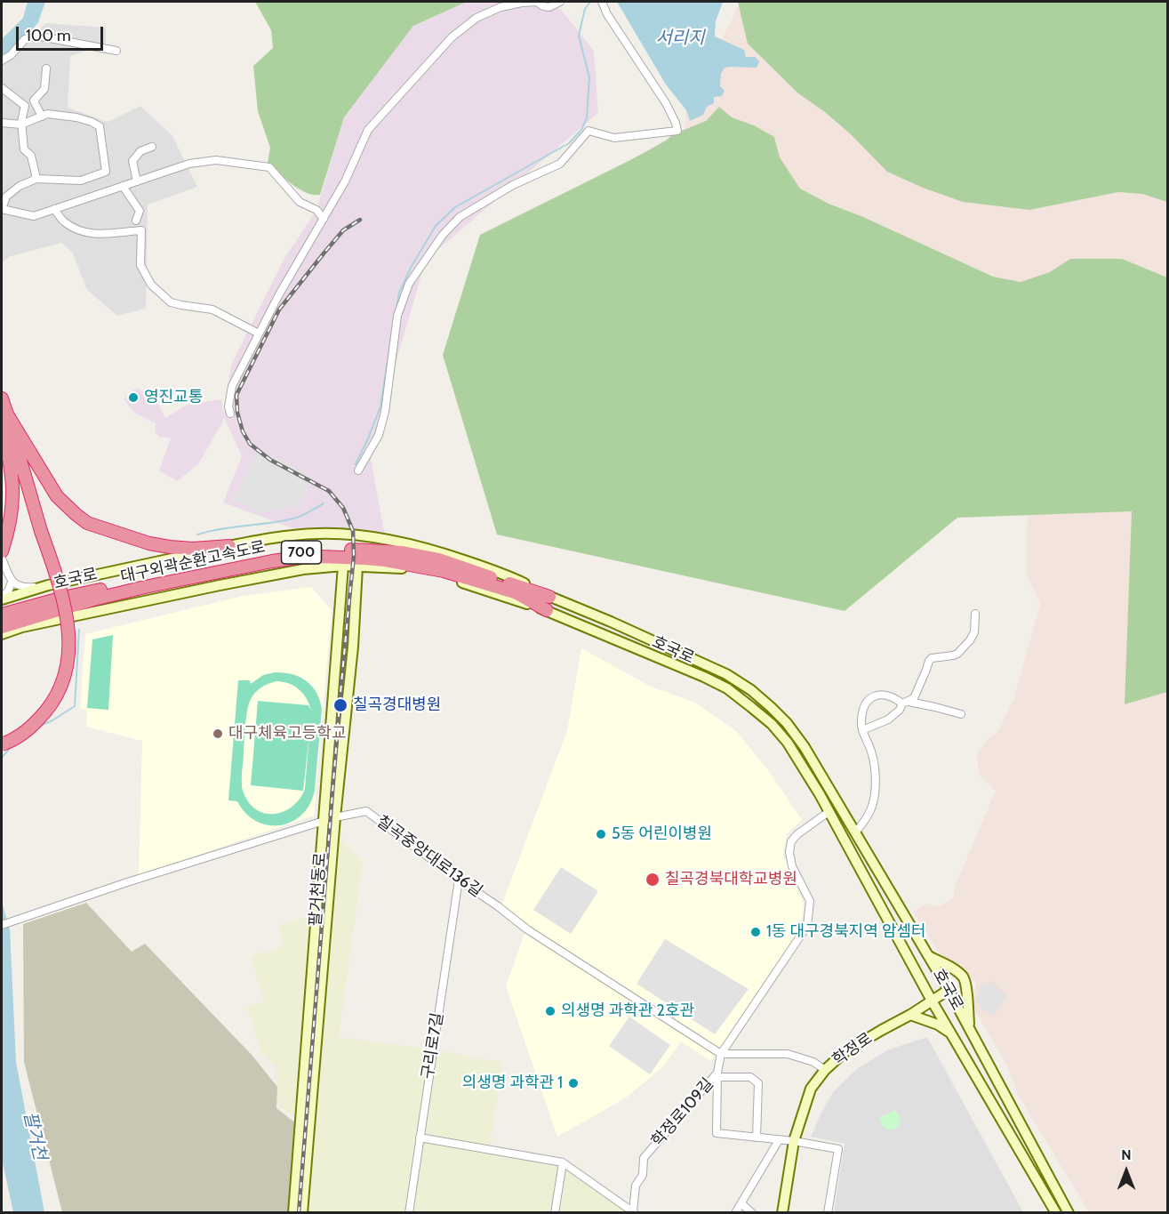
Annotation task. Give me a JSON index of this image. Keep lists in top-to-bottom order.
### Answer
{
  "streets": {
    "highway": ["700", "대구외곽순환고속도로"],
    "main road": ["호국로", "팔거천동로", "학정로"],
    "street": ["칠곡중앙대로136길", "구리로7길", "학정로109길"]
  },
  "crossings": [
    ["대구외곽순환고속도로", "호국로"],
    ["호국로", "팔거천동로"],
    ["호국로", "학정로"],
    ["칠곡중앙대로136길", "팔거천동로"],
    ["칠곡중앙대로136길", "구리로7길"]
  ],
  "water": ["서리지", "팔거천"],
  "places": [
    "영진교통",
    "칠곡경대병원",
    "대구체육고등학교",
    "5동 어린이병원",
    "칠곡경북대학교병원",
    "1동 대구경북지역 암셈터",
    "의생명 과학관 2호관",
    "의생명 과학관 1"
  ],
  "scale_bar": "100 m",
  "north": "top"
}
